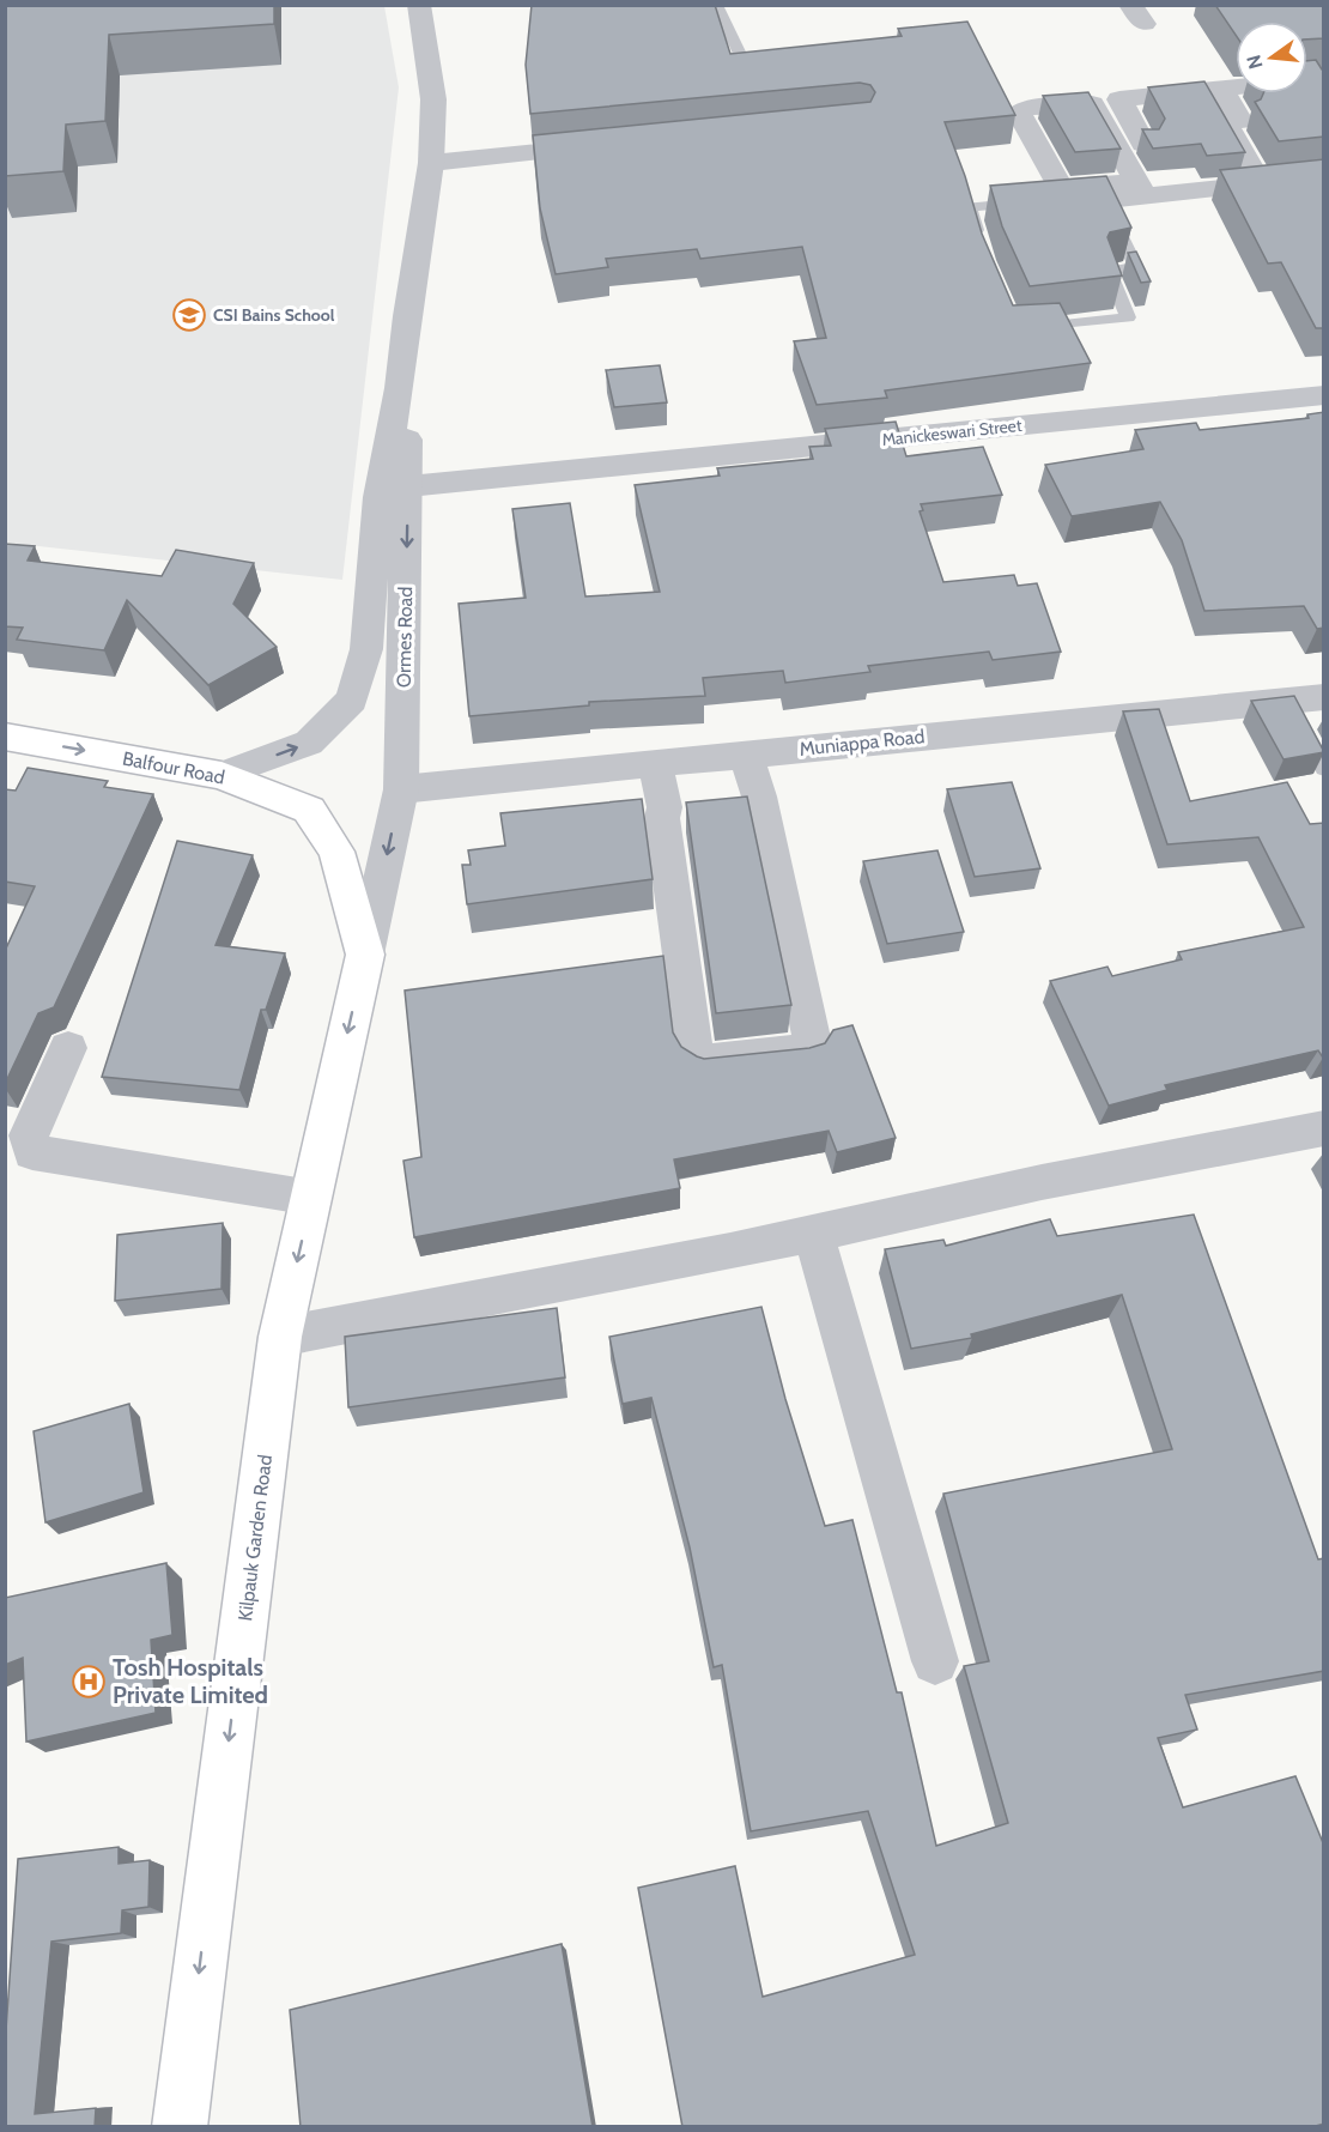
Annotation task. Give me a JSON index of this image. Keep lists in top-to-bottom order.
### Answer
{
  "streets": {
    "main road": ["Balfour Road", "Kilpauk Garden Road"],
    "street": ["Manickeswari Street", "Ormes Road", "Muniappa Road"]
  },
  "crossings": [
    ["Manickeswari Street", "Ormes Road"],
    ["Ormes Road", "Muniappa Road"],
    ["Ormes Road", "Balfour Road"],
    ["Ormes Road", "Kilpauk Garden Road"],
    ["Balfour Road", "Kilpauk Garden Road"]
  ],
  "one_way": ["Balfour Road", "Kilpauk Garden Road"],
  "places": {
    "school or university": ["CSI Bains School"],
    "hospital": ["Tosh Hospitals Private Limited"]
  },
  "north": "left"
}
